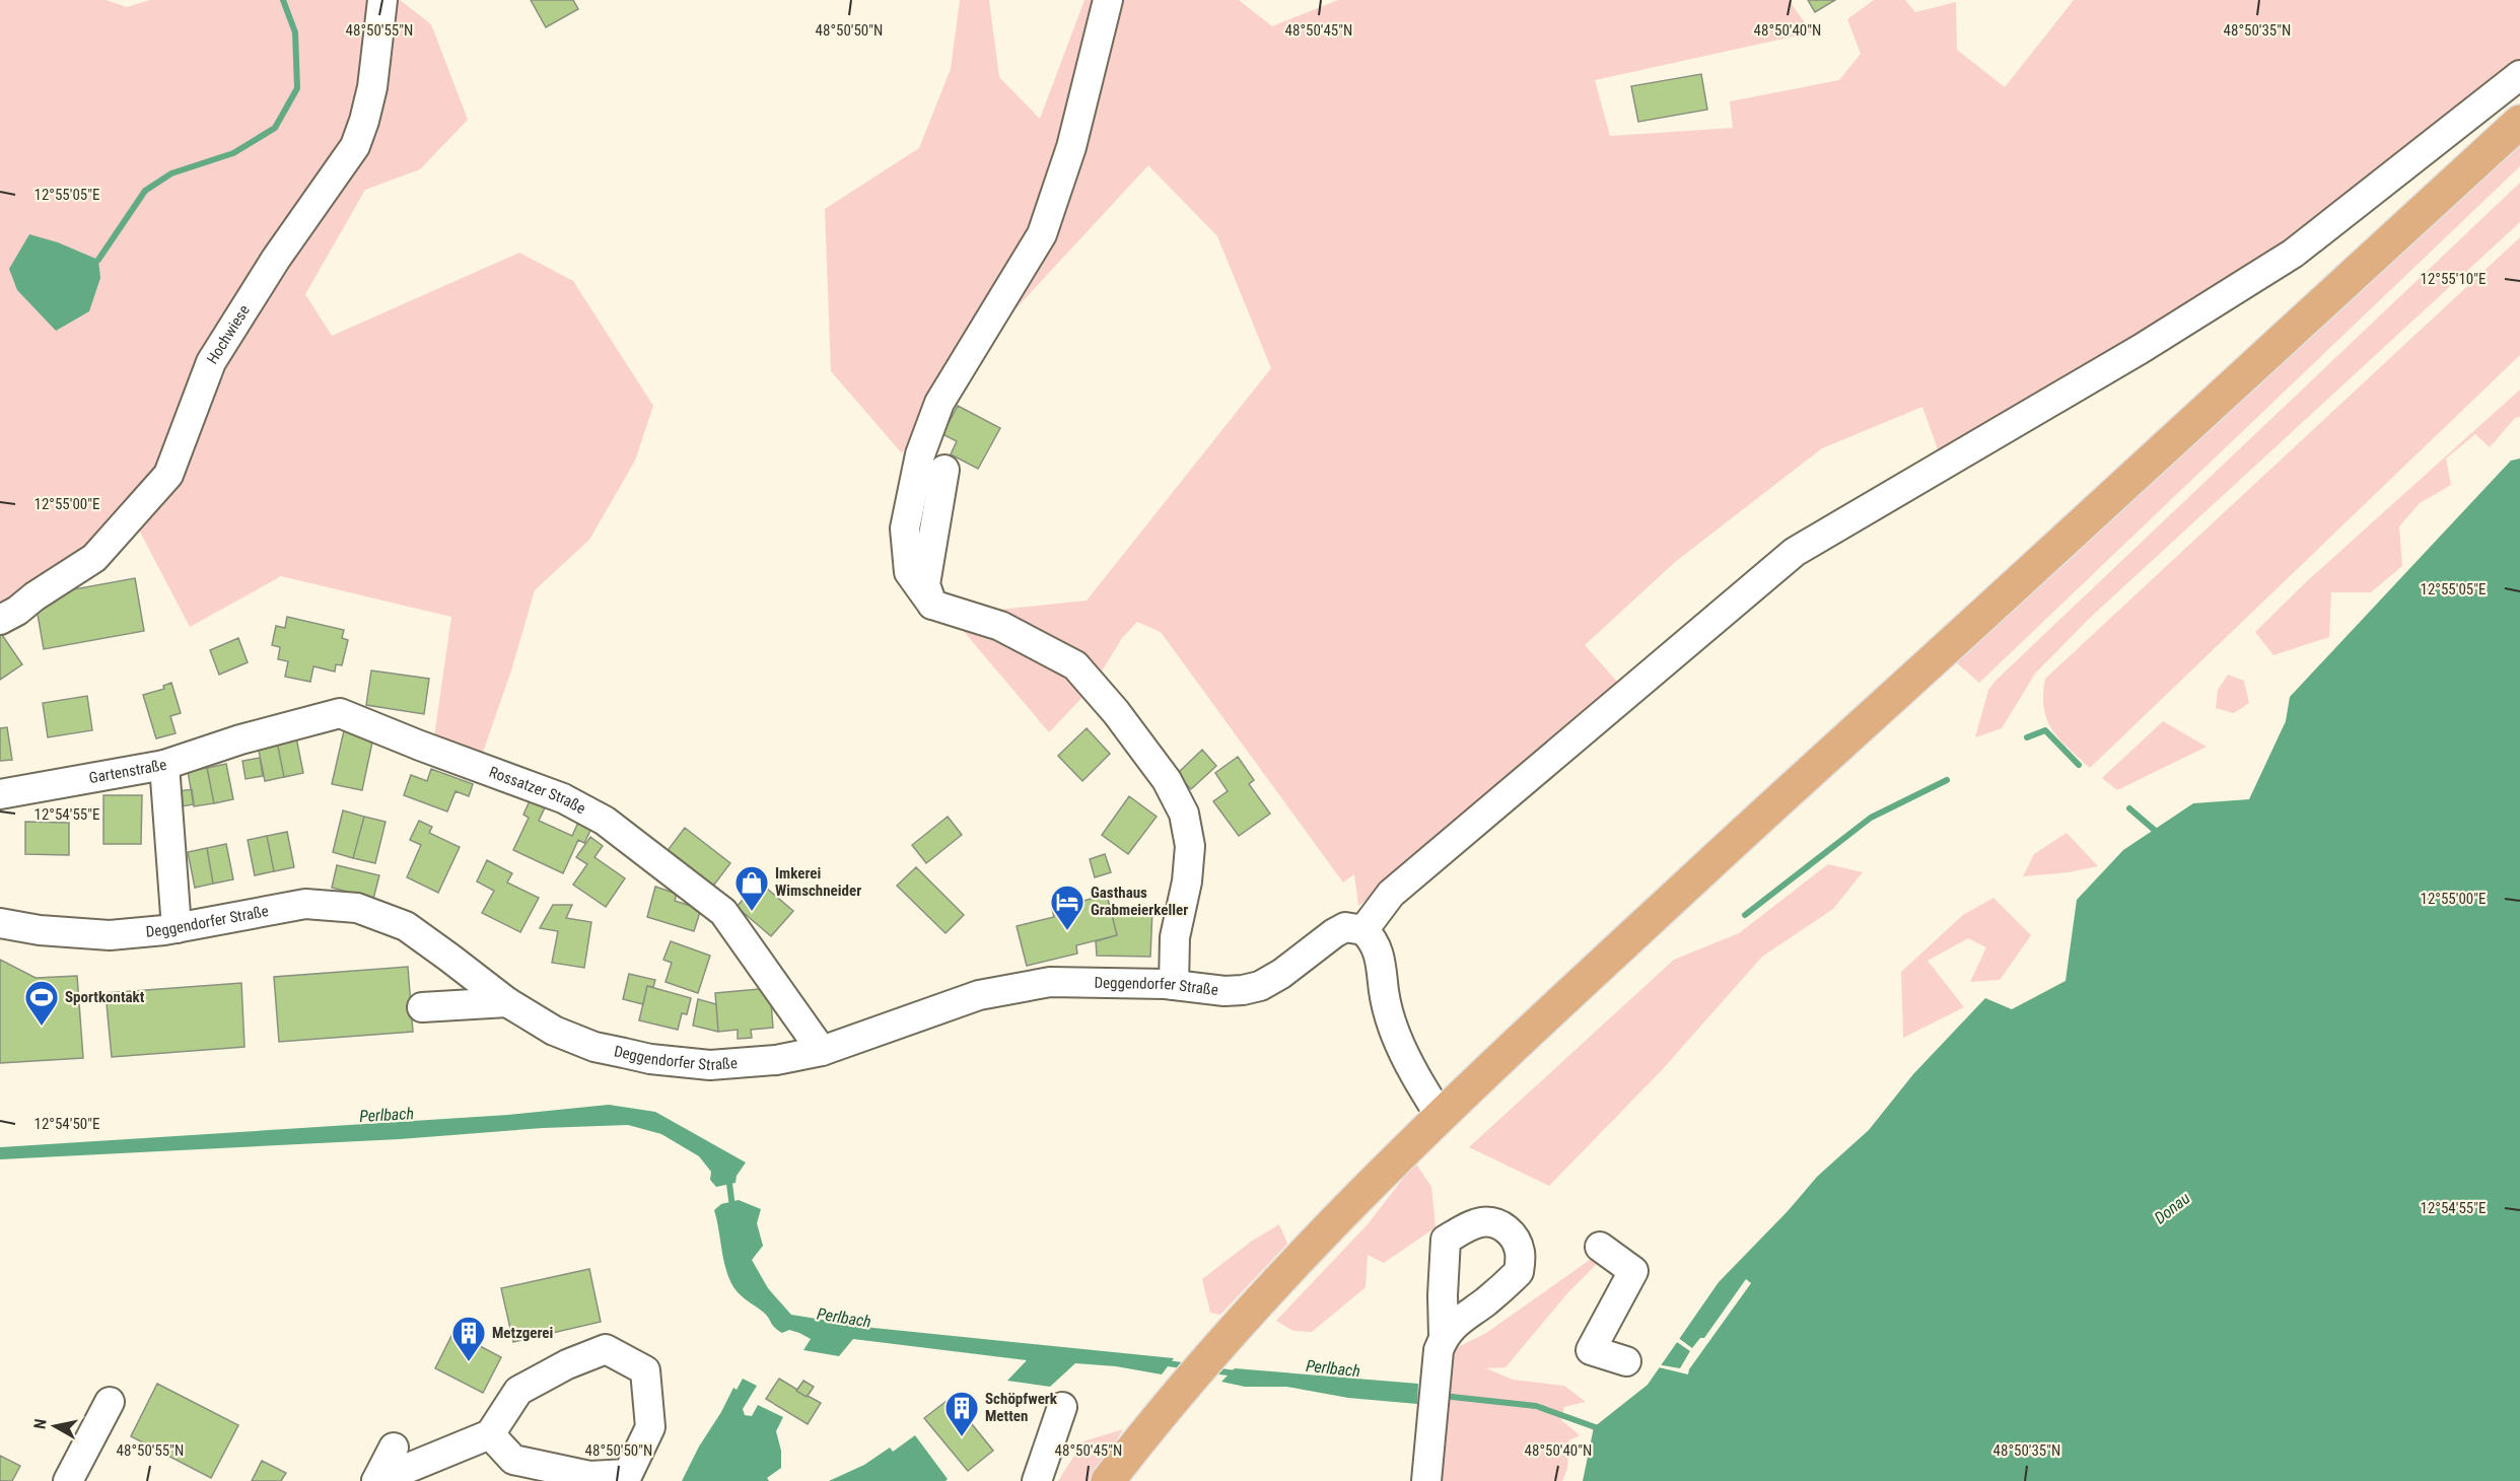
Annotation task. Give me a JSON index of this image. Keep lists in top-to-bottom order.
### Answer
{
  "streets": {
    "street": [
      "Hochwiese",
      "Gartenstraße",
      "Rossatzer Straße",
      "Deggendorfer Straße"
    ]
  },
  "crossings": [
    ["Gartenstraße", "Rossatzer Straße"],
    ["Gartenstraße", "Deggendorfer Straße"],
    ["Rossatzer Straße", "Deggendorfer Straße"]
  ],
  "water": ["Perlbach", "Donau"],
  "places": {
    "shop": ["Imkerei Wimschneider"],
    "hotel": ["Gasthaus Grabmeierkeller"],
    "sports": ["Sportkontakt"],
    "building": ["Metzgerei", "Schöpfwerk Metten"]
  },
  "north": "left",
  "coordinates": [
    "48°50'55\"N",
    "48°50'50\"N",
    "48°50'45\"N",
    "48°50'40\"N",
    "48°50'35\"N",
    "12°55'05\"E",
    "12°55'10\"E",
    "12°55'00\"E",
    "12°54'55\"E",
    "12°54'50\"E"
  ]
}
